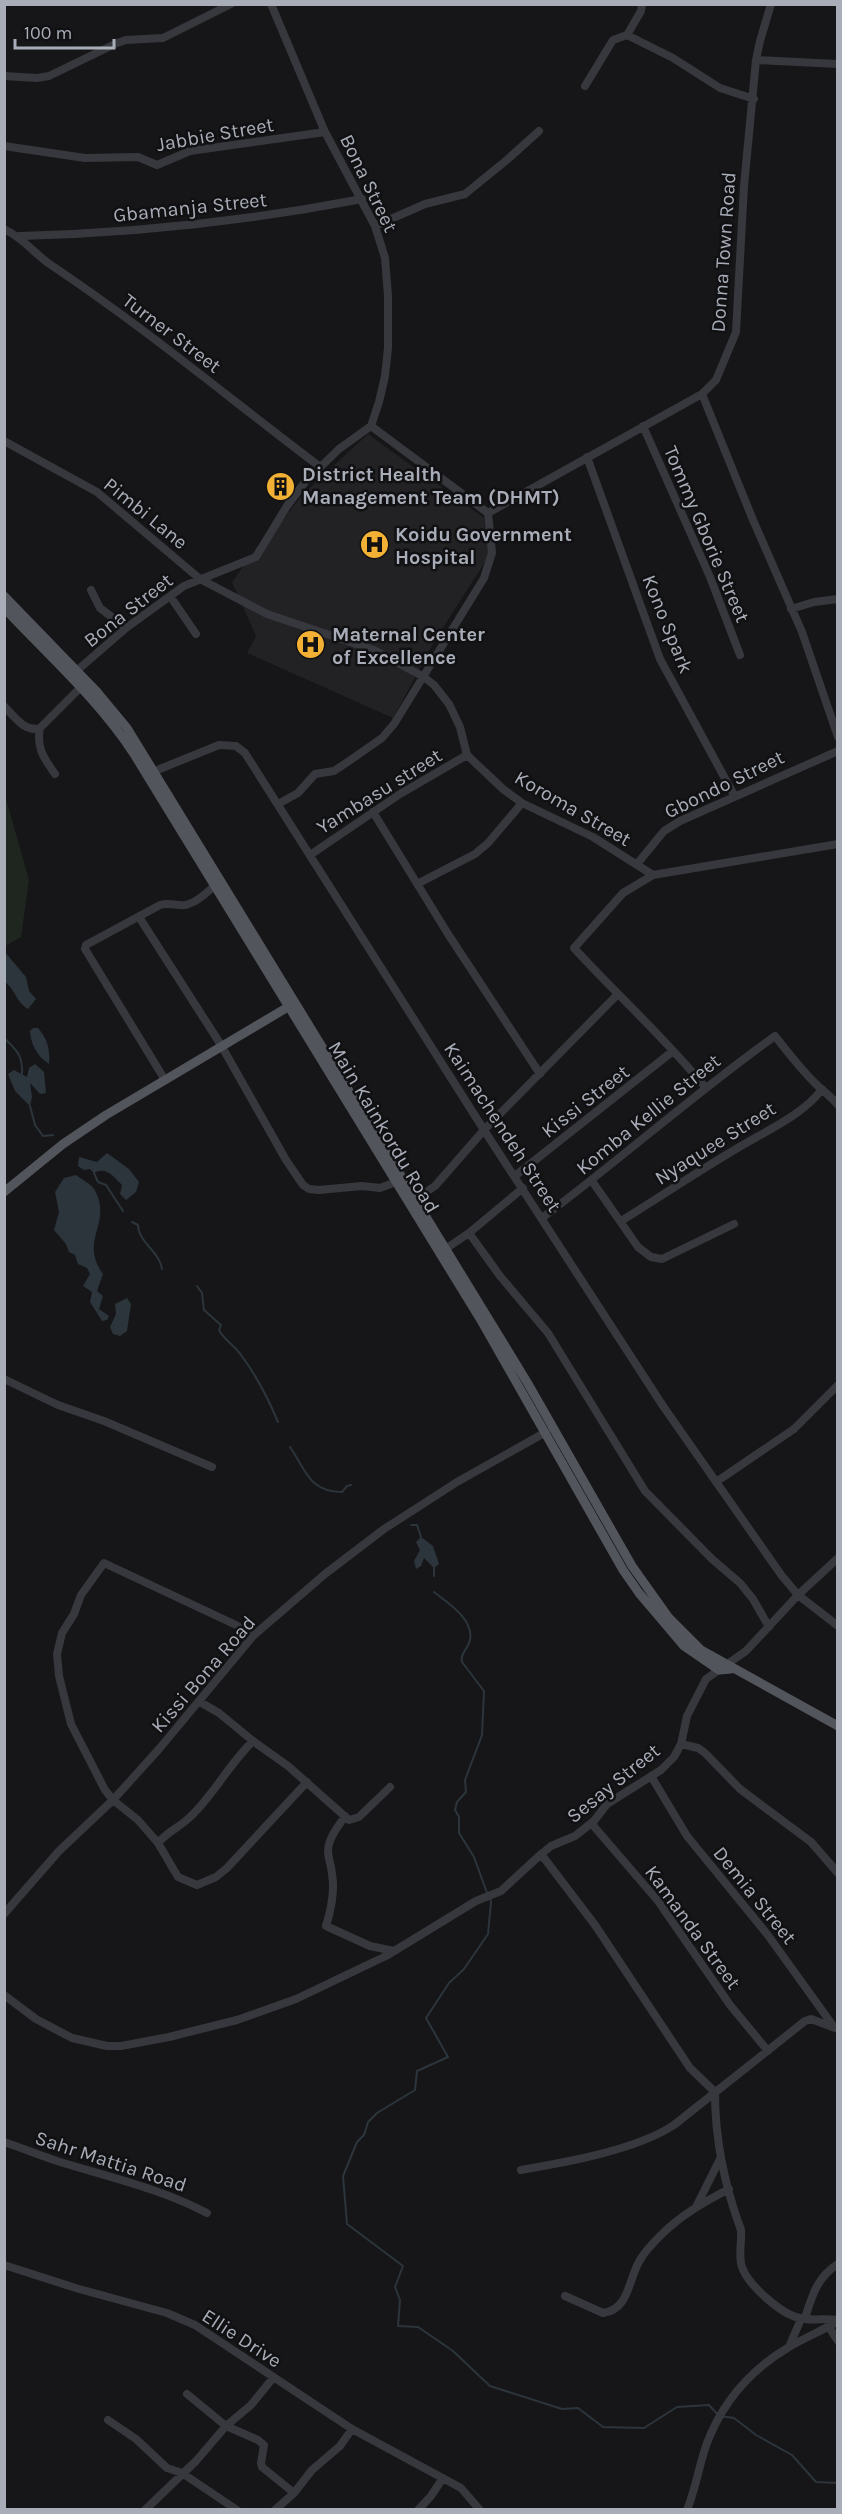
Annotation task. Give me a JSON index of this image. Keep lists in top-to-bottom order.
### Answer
{
  "streets": {
    "main road": ["Main Kainkordu Road"],
    "street": [
      "Jabbie Street",
      "Bona Street",
      "Gbamanja Street",
      "Donna Town Road",
      "Turner Street",
      "Pimbi Lane",
      "Tommy Gborie Street",
      "Kono Spark",
      "Gbondo Street",
      "Yambasu street",
      "Koroma Street",
      "Kissi Street",
      "Komba Kellie Street",
      "Kaimachendeh Street",
      "Nyaquee Street",
      "Kissi Bona Road",
      "Sesay Street",
      "Demia Street",
      "Kamanda Street",
      "Sahr Mattia Road",
      "Ellie Drive"
    ]
  },
  "crossings": [
    ["Jabbie Street", "Bona Street"],
    ["Bona Street", "Gbamanja Street"],
    ["Bona Street", "Turner Street"],
    ["Bona Street", "Pimbi Lane"],
    ["Gbamanja Street", "Turner Street"],
    ["Donna Town Road", "Tommy Gborie Street"],
    ["Donna Town Road", "Kono Spark"],
    ["Kono Spark", "Gbondo Street"],
    ["Gbondo Street", "Koroma Street"],
    ["Yambasu street", "Koroma Street"],
    ["Yambasu street", "Kaimachendeh Street"],
    ["Kissi Street", "Kaimachendeh Street"],
    ["Komba Kellie Street", "Kaimachendeh Street"],
    ["Komba Kellie Street", "Nyaquee Street"],
    ["Kaimachendeh Street", "Sesay Street"],
    ["Sesay Street", "Demia Street"],
    ["Sesay Street", "Kamanda Street"]
  ],
  "places": {
    "building": ["District Health Management Team (DHMT)"],
    "hospital": ["Koidu Government Hospital", "Maternal Center of Excellence"]
  },
  "scale_bar": "100 m"
}
